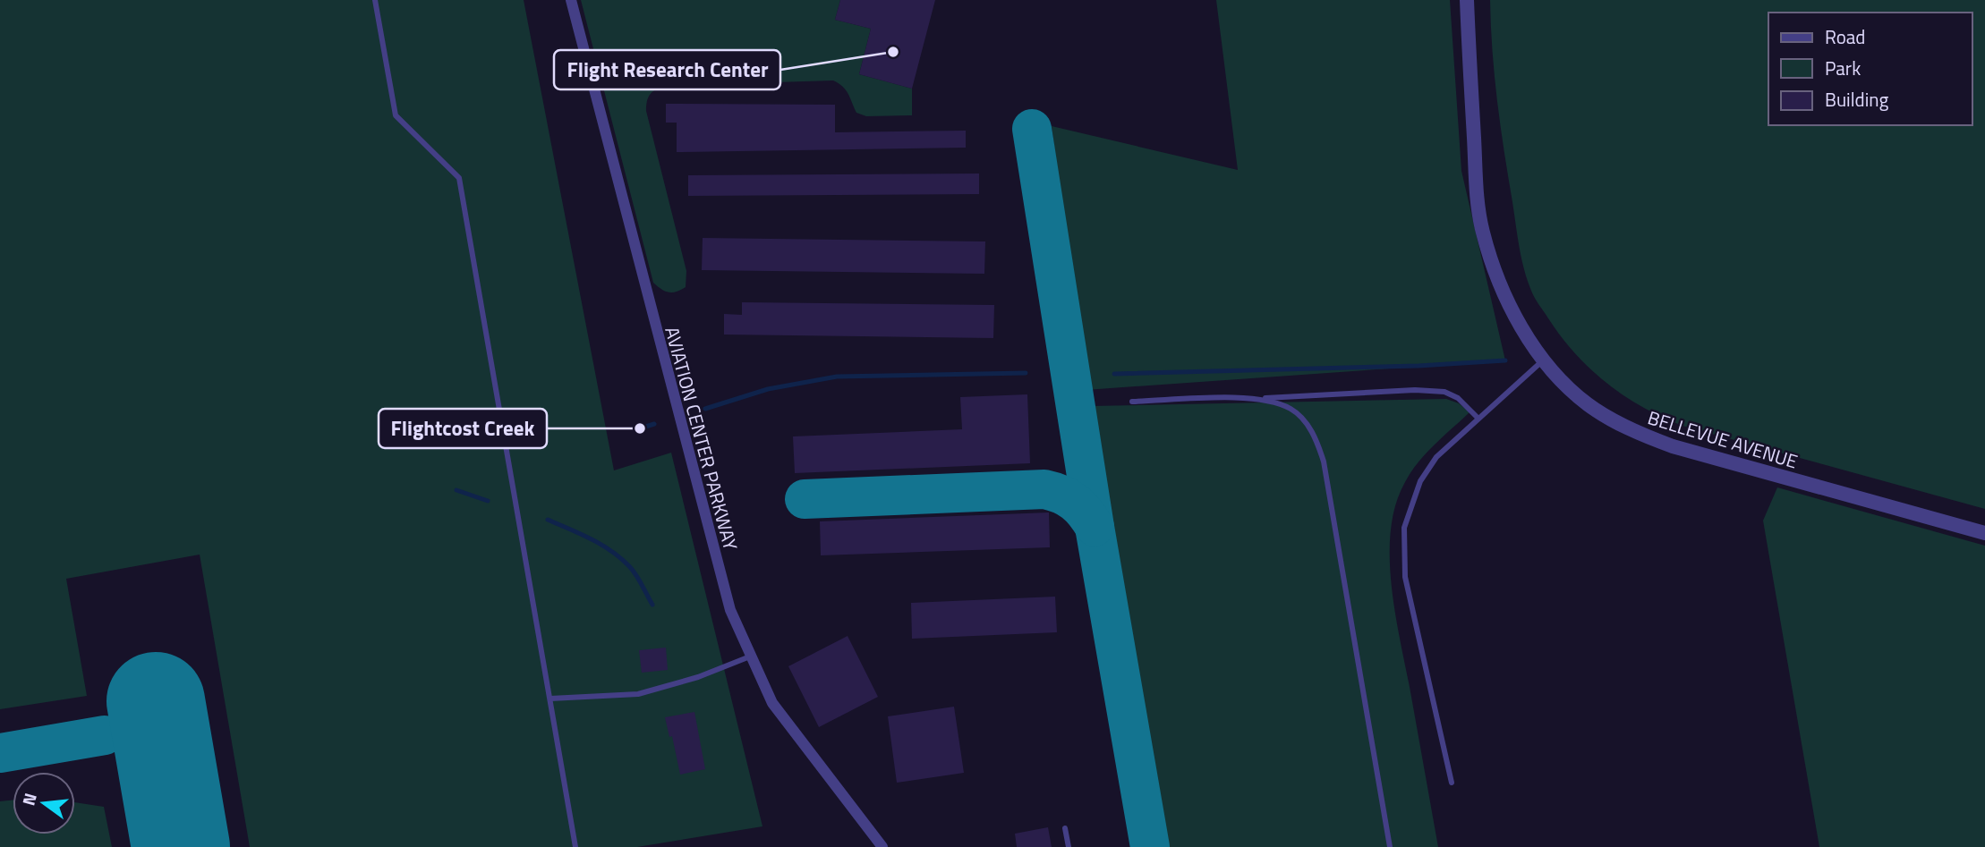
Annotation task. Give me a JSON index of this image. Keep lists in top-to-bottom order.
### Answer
{
  "streets": {
    "street": ["AVIATION CENTER PARKWAY", "BELLEVUE AVENUE"]
  },
  "places": ["Flight Research Center", "Flightcost Creek"],
  "legend": ["Road", "Park", "Building"],
  "north": "left"
}
